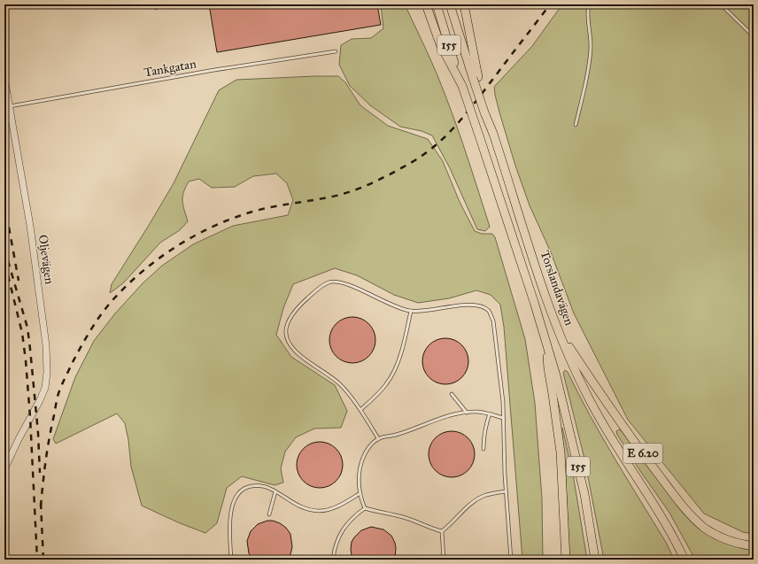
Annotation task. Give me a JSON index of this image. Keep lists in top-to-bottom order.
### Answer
{
  "streets": {
    "main road": ["155", "Torslandavägen", "E 6.20"],
    "street": ["Oljevägen"],
    "lane": ["Tankgatan"]
  },
  "crossings": [
    ["Tankgatan", "Oljevägen"],
    ["Torslandavägen", "E 6.20"]
  ]
}
